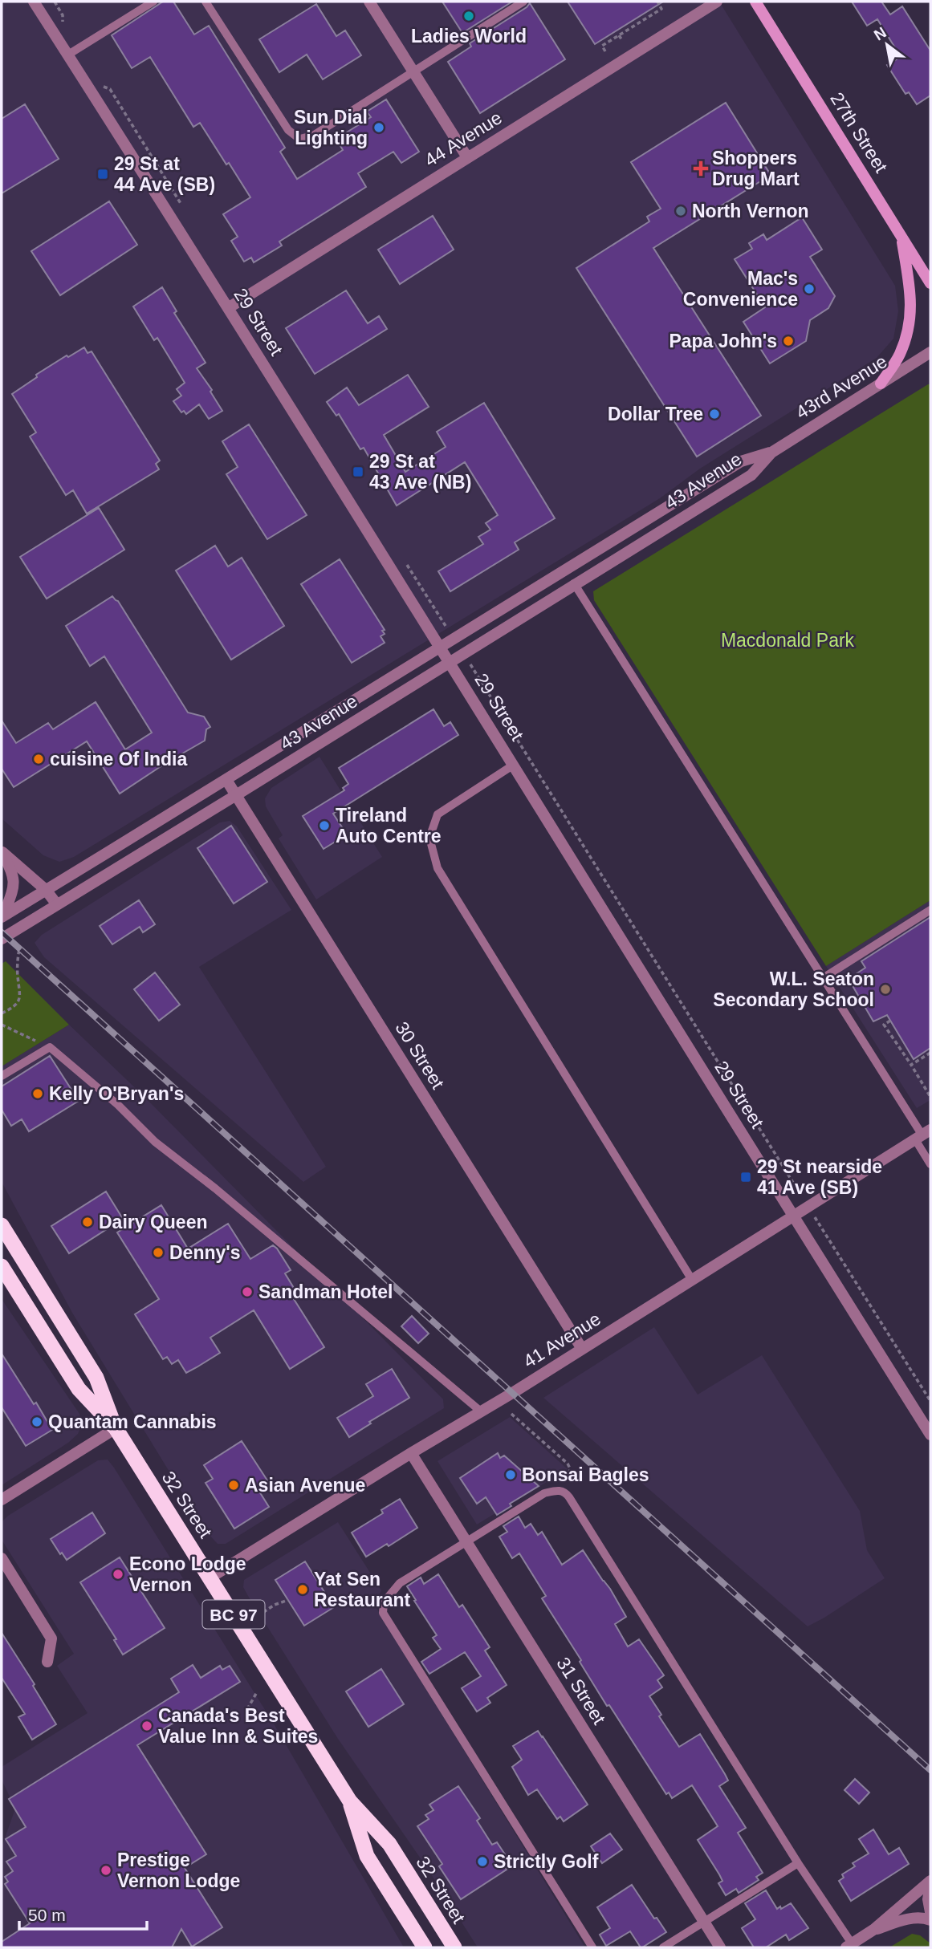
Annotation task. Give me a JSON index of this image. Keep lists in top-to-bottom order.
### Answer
{
  "streets": {
    "highway": ["32 Street", "BC 97"],
    "main road": ["27th Street"],
    "street": [
      "44 Avenue",
      "29 Street",
      "43rd Avenue",
      "43 Avenue",
      "30 Street",
      "41 Avenue",
      "31 Street"
    ]
  },
  "crossings": [
    ["44 Avenue", "29 Street"],
    ["29 Street", "43 Avenue"],
    ["29 Street", "41 Avenue"],
    ["43rd Avenue", "43 Avenue"],
    ["43 Avenue", "30 Street"],
    ["30 Street", "41 Avenue"],
    ["41 Avenue", "32 Street"],
    ["41 Avenue", "31 Street"]
  ],
  "parks": ["Macdonald Park"],
  "places": {
    "other": [
      "Ladies World",
      "Sun Dial Lighting",
      "North Vernon",
      "Mac's Convenience",
      "Papa John's",
      "Dollar Tree",
      "cuisine Of India",
      "Tireland Auto Centre",
      "W.L. Seaton Secondary School",
      "Kelly O'Bryan's",
      "Dairy Queen",
      "Denny's",
      "Sandman Hotel",
      "Quantam Cannabis",
      "Bonsai Bagles",
      "Asian Avenue",
      "Econo Lodge Vernon",
      "Yat Sen Restaurant",
      "Canada's Best Value Inn & Suites",
      "Strictly Golf",
      "Prestige Vernon Lodge"
    ],
    "health": ["Shoppers Drug Mart"],
    "transit": ["29 St at 44 Ave (SB)", "29 St at 43 Ave (NB)", "29 St nearside 41 Ave (SB)"]
  },
  "scale_bar": "50 m",
  "north": "top left"
}
